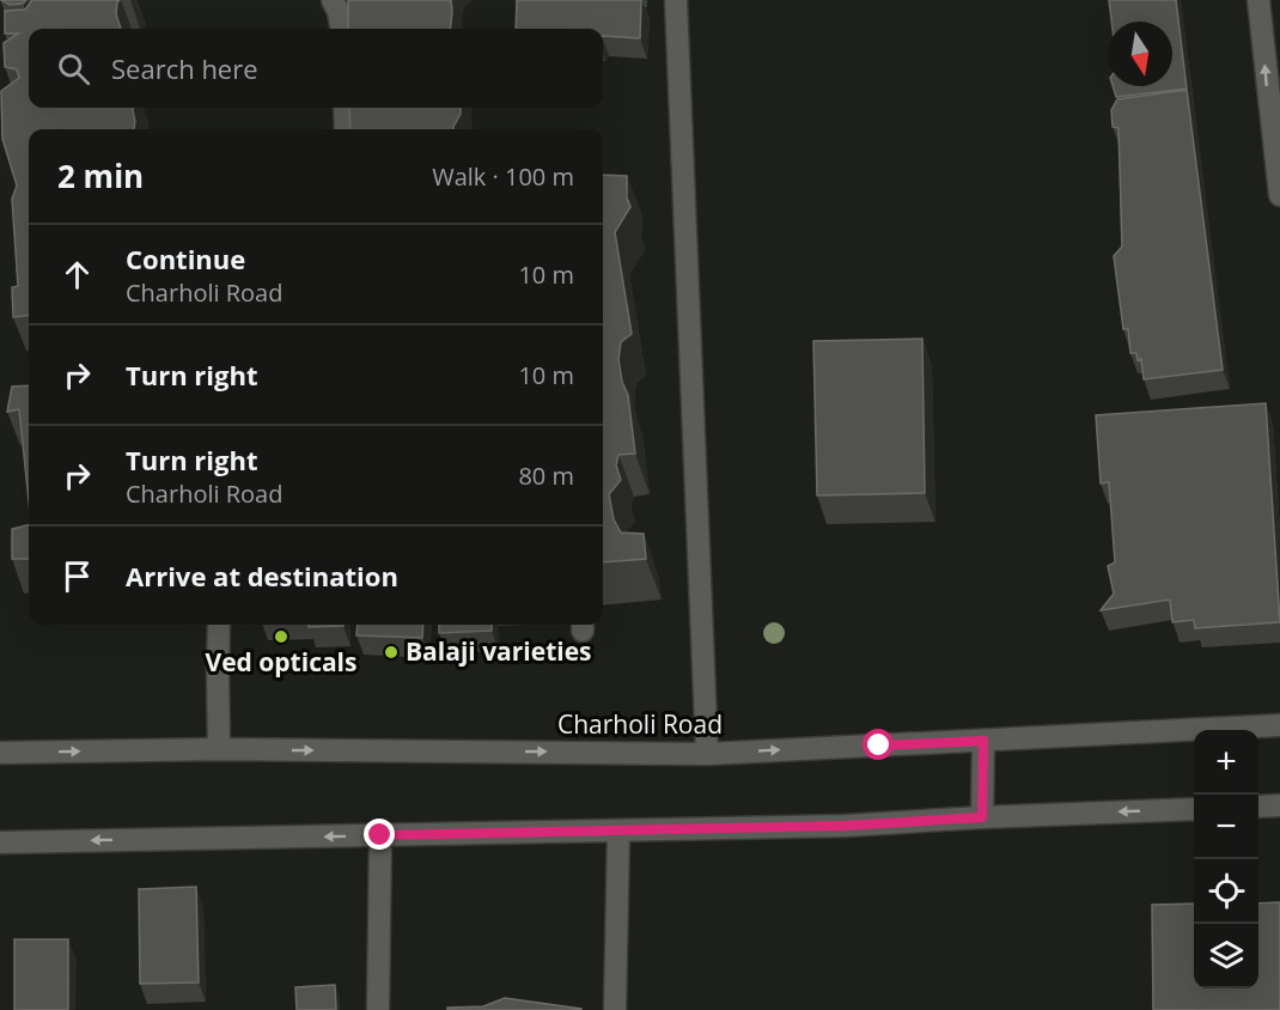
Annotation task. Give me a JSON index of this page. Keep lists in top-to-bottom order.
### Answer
{
  "streets": {
    "street": ["Charholi Road"]
  },
  "places": ["Ved opticals", "Balaji varieties"],
  "north": "bottom",
  "page": {
    "search": "Search here",
    "heading": ["2 min", "Walk · 100 m"],
    "list": [
      ["Continue", "Charholi Road", "10 m"],
      ["Turn right", "10 m"],
      ["Turn right", "Charholi Road", "80 m"],
      "Arrive at destination"
    ],
    "map_buttons": ["+", "−"]
  }
}
